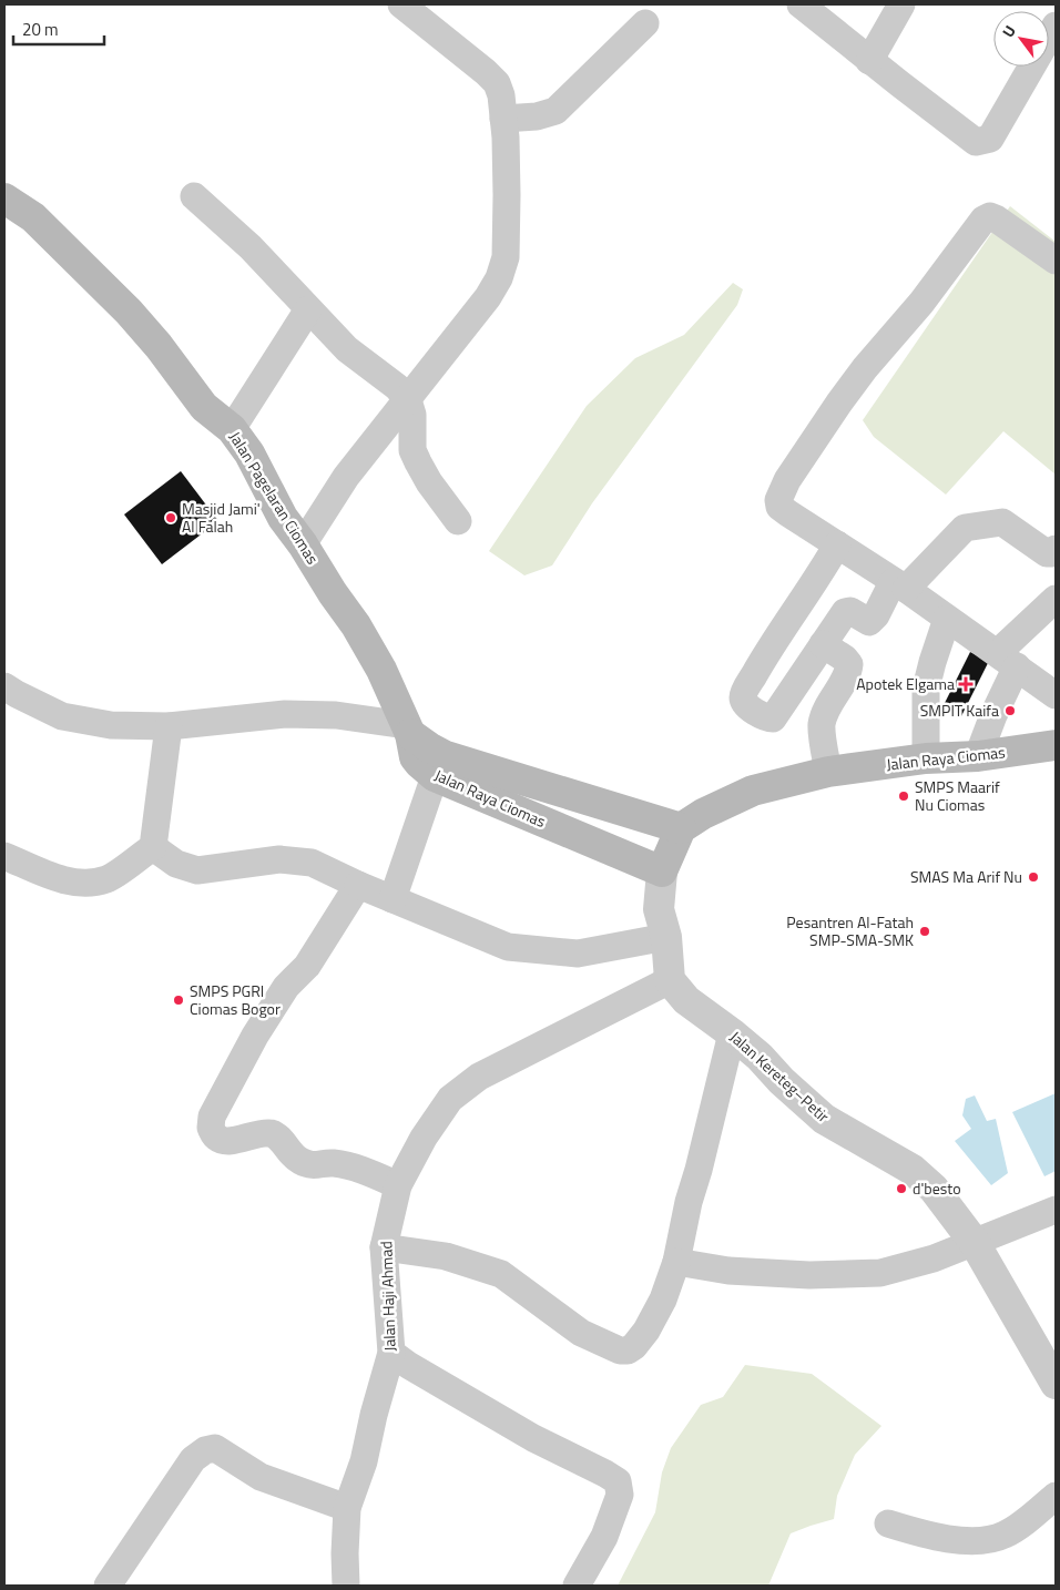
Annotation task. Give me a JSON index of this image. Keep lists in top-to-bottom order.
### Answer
{
  "streets": {
    "main road": ["Jalan Pagelaran Ciomas", "Jalan Raya Ciomas"],
    "street": ["Jalan Kereteg–Petir", "Jalan Haji Ahmad"]
  },
  "crossings": [
    ["Jalan Pagelaran Ciomas", "Jalan Raya Ciomas"],
    ["Jalan Kereteg–Petir", "Jalan Haji Ahmad"]
  ],
  "places": {
    "other": [
      "Masjid Jami' Al Falah",
      "SMPIT Kaifa",
      "SMPS Maarif Nu Ciomas",
      "SMAS Ma Arif Nu",
      "Pesantren Al-Fatah SMP-SMA-SMK",
      "SMPS PGRI Ciomas Bogor",
      "d'besto"
    ],
    "health": ["Apotek Elgama"]
  },
  "scale_bar": "20 m",
  "north": "top left"
}
